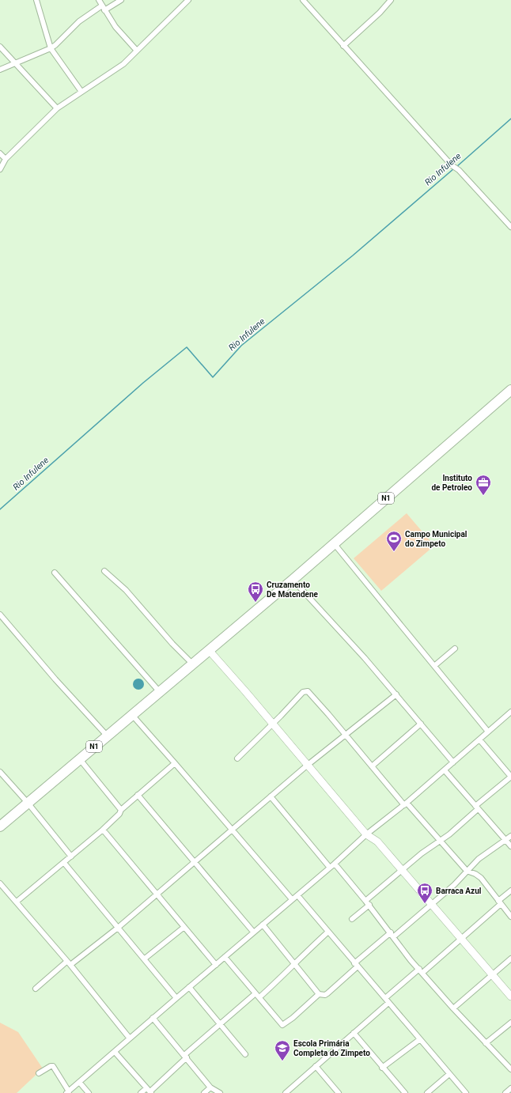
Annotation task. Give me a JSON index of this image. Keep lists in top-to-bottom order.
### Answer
{
  "streets": {
    "highway": ["N1"]
  },
  "water": ["Rio Infulene"],
  "places": {
    "office": ["Instituto de Petroleo"],
    "sports": ["Campo Municipal do Zimpeto"],
    "bus stop": ["Cruzamento De Matendene", "Barraca Azul"],
    "school or university": ["Escola Primária Completa do Zimpeto"]
  }
}
